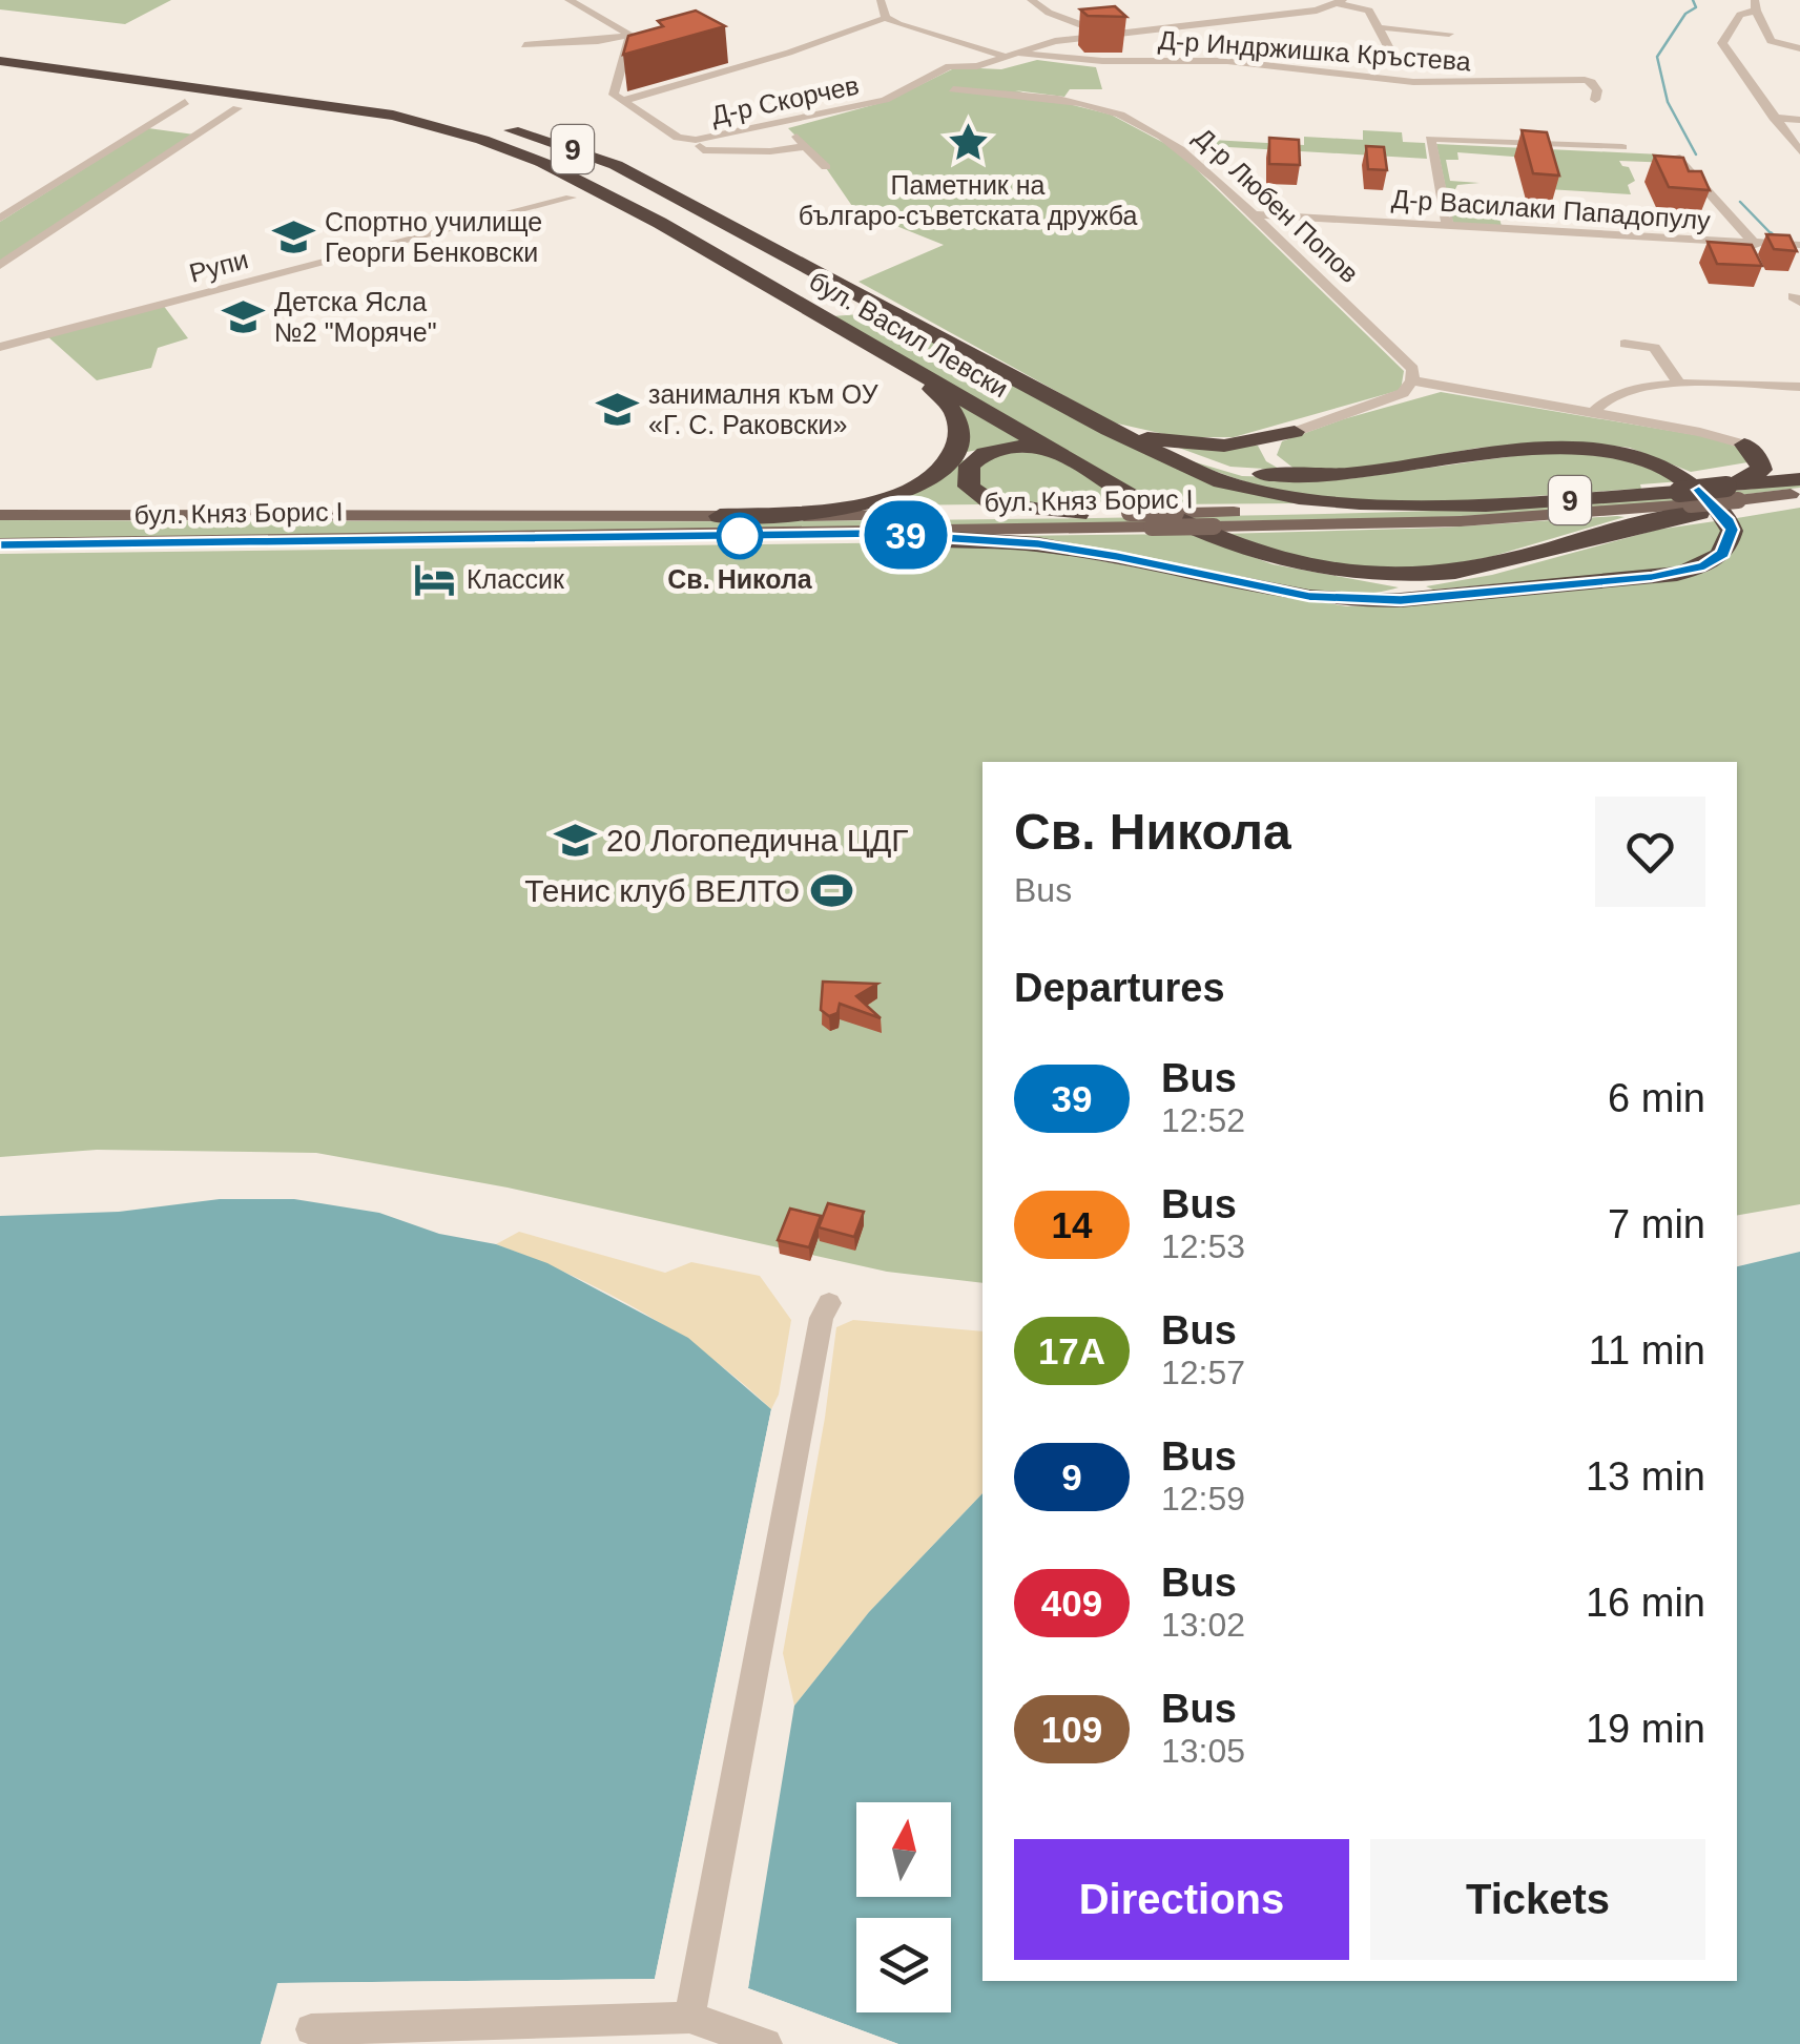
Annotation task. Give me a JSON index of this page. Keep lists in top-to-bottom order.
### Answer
{
  "streets": {
    "highway": ["9", "бул. Васил Левски", "бул. Княз Борис I"],
    "street": [
      "Д-р Индржишка Кръстева",
      "Д-р Скорчев",
      "Д-р Любен Попов",
      "Д-р Василаки Пападопулу",
      "Рупи"
    ]
  },
  "crossings": [
    ["Д-р Индржишка Кръстева", "Д-р Скорчев"],
    ["Д-р Скорчев", "Д-р Любен Попов"],
    ["Д-р Любен Попов", "Д-р Василаки Пападопулу"],
    ["бул. Васил Левски", "бул. Княз Борис I"]
  ],
  "places": {
    "place": ["Паметник на българо-съветската дружба"],
    "school or university": [
      "Спортно училище Георги Бенковски",
      "Детска Ясла №2 \"Моряче\"",
      "занималня към ОУ «Г. С. Раковски»",
      "20 Логопедична ЦДГ"
    ],
    "other": ["Св. Никола"],
    "hotel": ["Классик"],
    "sports": ["Тенис клуб ВЕЛТО"]
  },
  "lines": ["bus line 39"],
  "north": "top",
  "page": {
    "on_map": "39",
    "heading": [
      ["Св. Никола", "Bus"],
      "Departures"
    ],
    "list": [
      {
        "mark": "39",
        "name": "Bus",
        "note": "12:52",
        "value": "6 min"
      },
      {
        "mark": "14",
        "name": "Bus",
        "note": "12:53",
        "value": "7 min"
      },
      {
        "mark": "17А",
        "name": "Bus",
        "note": "12:57",
        "value": "11 min"
      },
      {
        "mark": "9",
        "name": "Bus",
        "note": "12:59",
        "value": "13 min"
      },
      {
        "mark": "409",
        "name": "Bus",
        "note": "13:02",
        "value": "16 min"
      },
      {
        "mark": "109",
        "name": "Bus",
        "note": "13:05",
        "value": "19 min"
      }
    ],
    "buttons": ["Directions", "Tickets"]
  }
}
